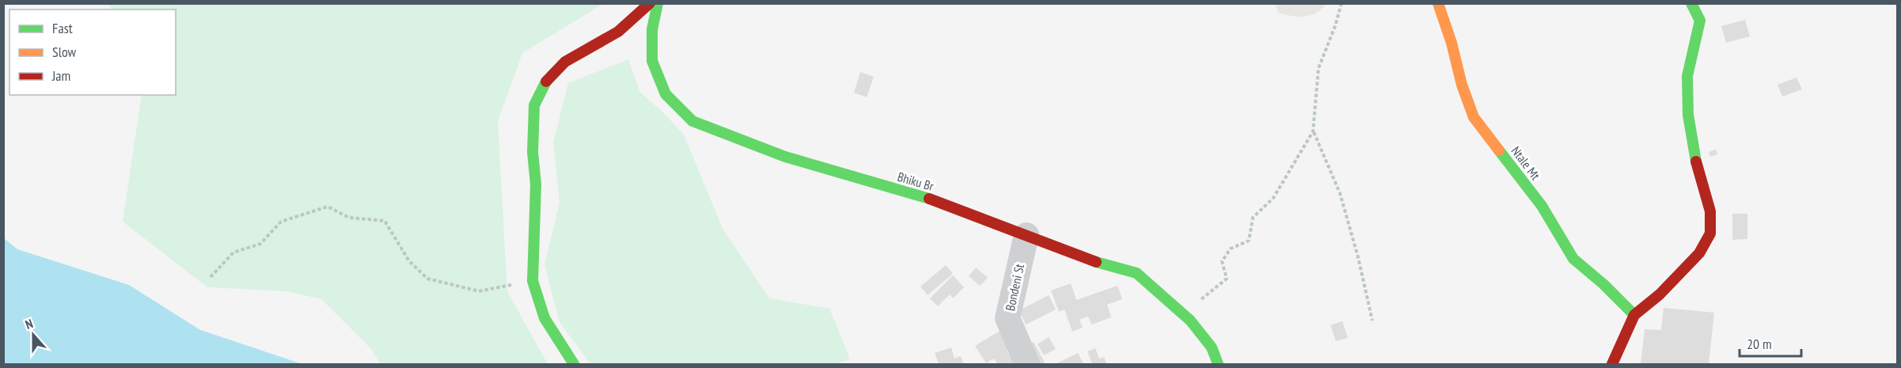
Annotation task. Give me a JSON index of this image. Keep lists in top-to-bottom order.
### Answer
{
  "streets": {
    "street": ["Ntale Mt", "Bhiku Br", "Bondeni St"]
  },
  "crossings": [
    ["Bhiku Br", "Bondeni St"]
  ],
  "legend": ["Fast", "Slow", "Jam"],
  "scale_bar": "20 m",
  "north": "top"
}
